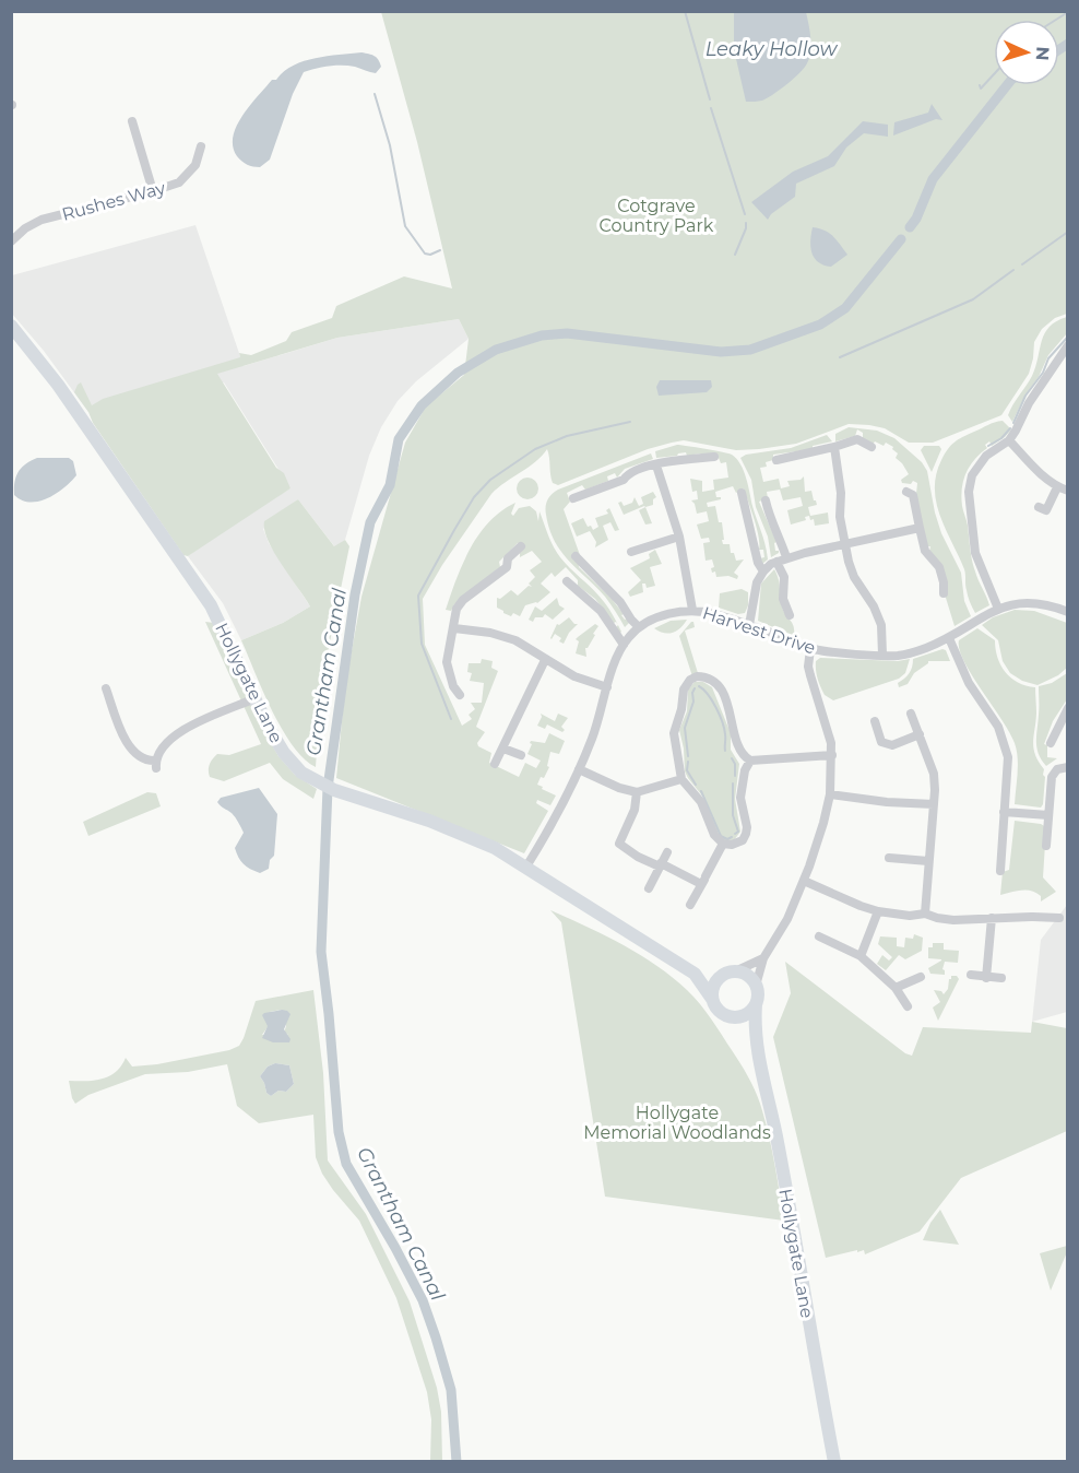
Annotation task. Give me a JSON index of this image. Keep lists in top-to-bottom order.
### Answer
{
  "streets": {
    "street": ["Rushes Way", "Harvest Drive", "Hollygate Lane"]
  },
  "crossings": [
    ["Harvest Drive", "Hollygate Lane"]
  ],
  "water": ["Leaky Hollow", "Grantham Canal"],
  "parks": ["Cotgrave Country Park", "Hollygate Memorial Woodlands"],
  "north": "right"
}
